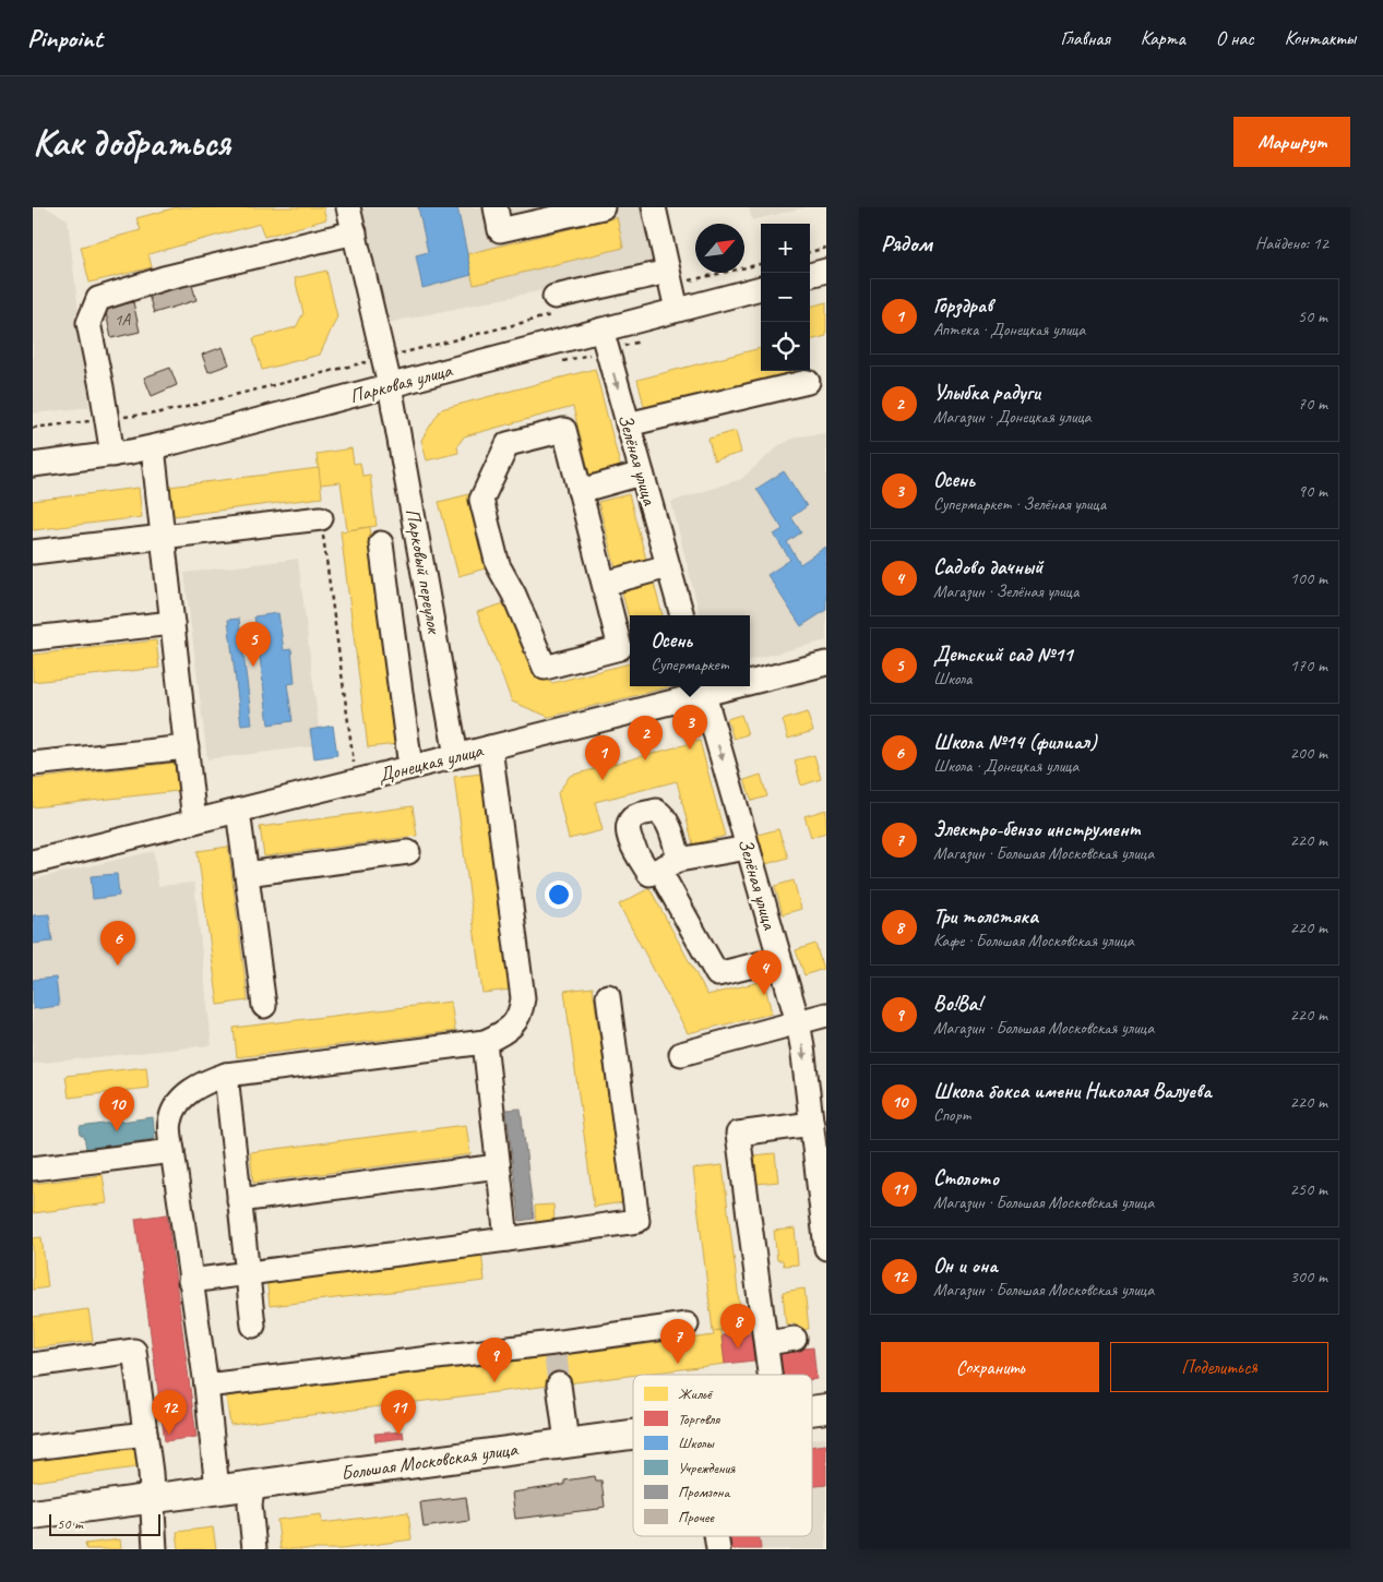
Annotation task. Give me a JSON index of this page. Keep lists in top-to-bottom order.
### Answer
{
  "streets": {
    "main road": ["Большая Московская улица"],
    "street": [
      "Парковая улица",
      "Зелёная улица",
      "Парковый переулок",
      "Донецкая улица"
    ]
  },
  "crossings": [
    ["Парковая улица", "Зелёная улица"],
    ["Парковая улица", "Парковый переулок"],
    ["Зелёная улица", "Донецкая улица"],
    ["Парковый переулок", "Донецкая улица"]
  ],
  "one_way": ["Зелёная улица"],
  "house_numbers": ["1А"],
  "legend": [
    "Жильё",
    "Торговля",
    "Школы",
    "Учреждения",
    "Промзона",
    "Прочее"
  ],
  "scale_bar": "50 m",
  "north": "top right",
  "page": {
    "header": "Pinpoint",
    "nav": [
      "Главная",
      "Карта",
      "О нас",
      "Контакты"
    ],
    "buttons": [
      "Маршрут",
      ["Сохранить", "Поделиться"]
    ],
    "title": "Как добраться",
    "heading": ["Рядом", "Найдено: 12"],
    "map_buttons": ["+", "−"],
    "list": [
      {
        "mark": "1",
        "name": "Горздрав",
        "note": "Аптека · Донецкая улица",
        "value": "50 m"
      },
      {
        "mark": "2",
        "name": "Улыбка радуги",
        "note": "Магазин · Донецкая улица",
        "value": "70 m"
      },
      {
        "mark": "3",
        "name": "Осень",
        "note": "Супермаркет · Зелёная улица",
        "value": "90 m"
      },
      {
        "mark": "4",
        "name": "Садово дачный",
        "note": "Магазин · Зелёная улица",
        "value": "100 m"
      },
      {
        "mark": "5",
        "name": "Детский сад №11",
        "note": "Школа",
        "value": "170 m"
      },
      {
        "mark": "6",
        "name": "Школа №14 (филиал)",
        "note": "Школа · Донецкая улица",
        "value": "200 m"
      },
      {
        "mark": "7",
        "name": "Электро-бензо инструмент",
        "note": "Магазин · Большая Московская улица",
        "value": "220 m"
      },
      {
        "mark": "8",
        "name": "Три толстяка",
        "note": "Кафе · Большая Московская улица",
        "value": "220 m"
      },
      {
        "mark": "9",
        "name": "Во!Ва!",
        "note": "Магазин · Большая Московская улица",
        "value": "220 m"
      },
      {
        "mark": "10",
        "name": "Школа бокса имени Николая Валуева",
        "note": "Спорт",
        "value": "220 m"
      },
      {
        "mark": "11",
        "name": "Столото",
        "note": "Магазин · Большая Московская улица",
        "value": "250 m"
      },
      {
        "mark": "12",
        "name": "Он и она",
        "note": "Магазин · Большая Московская улица",
        "value": "300 m"
      }
    ],
    "popup": ["Осень", "Супермаркет"],
    "pins": [
      "5",
      "3",
      "2",
      "1",
      "6",
      "4",
      "10",
      "8",
      "7",
      "9",
      "11",
      "12"
    ],
    "scale": "50 m"
  }
}
